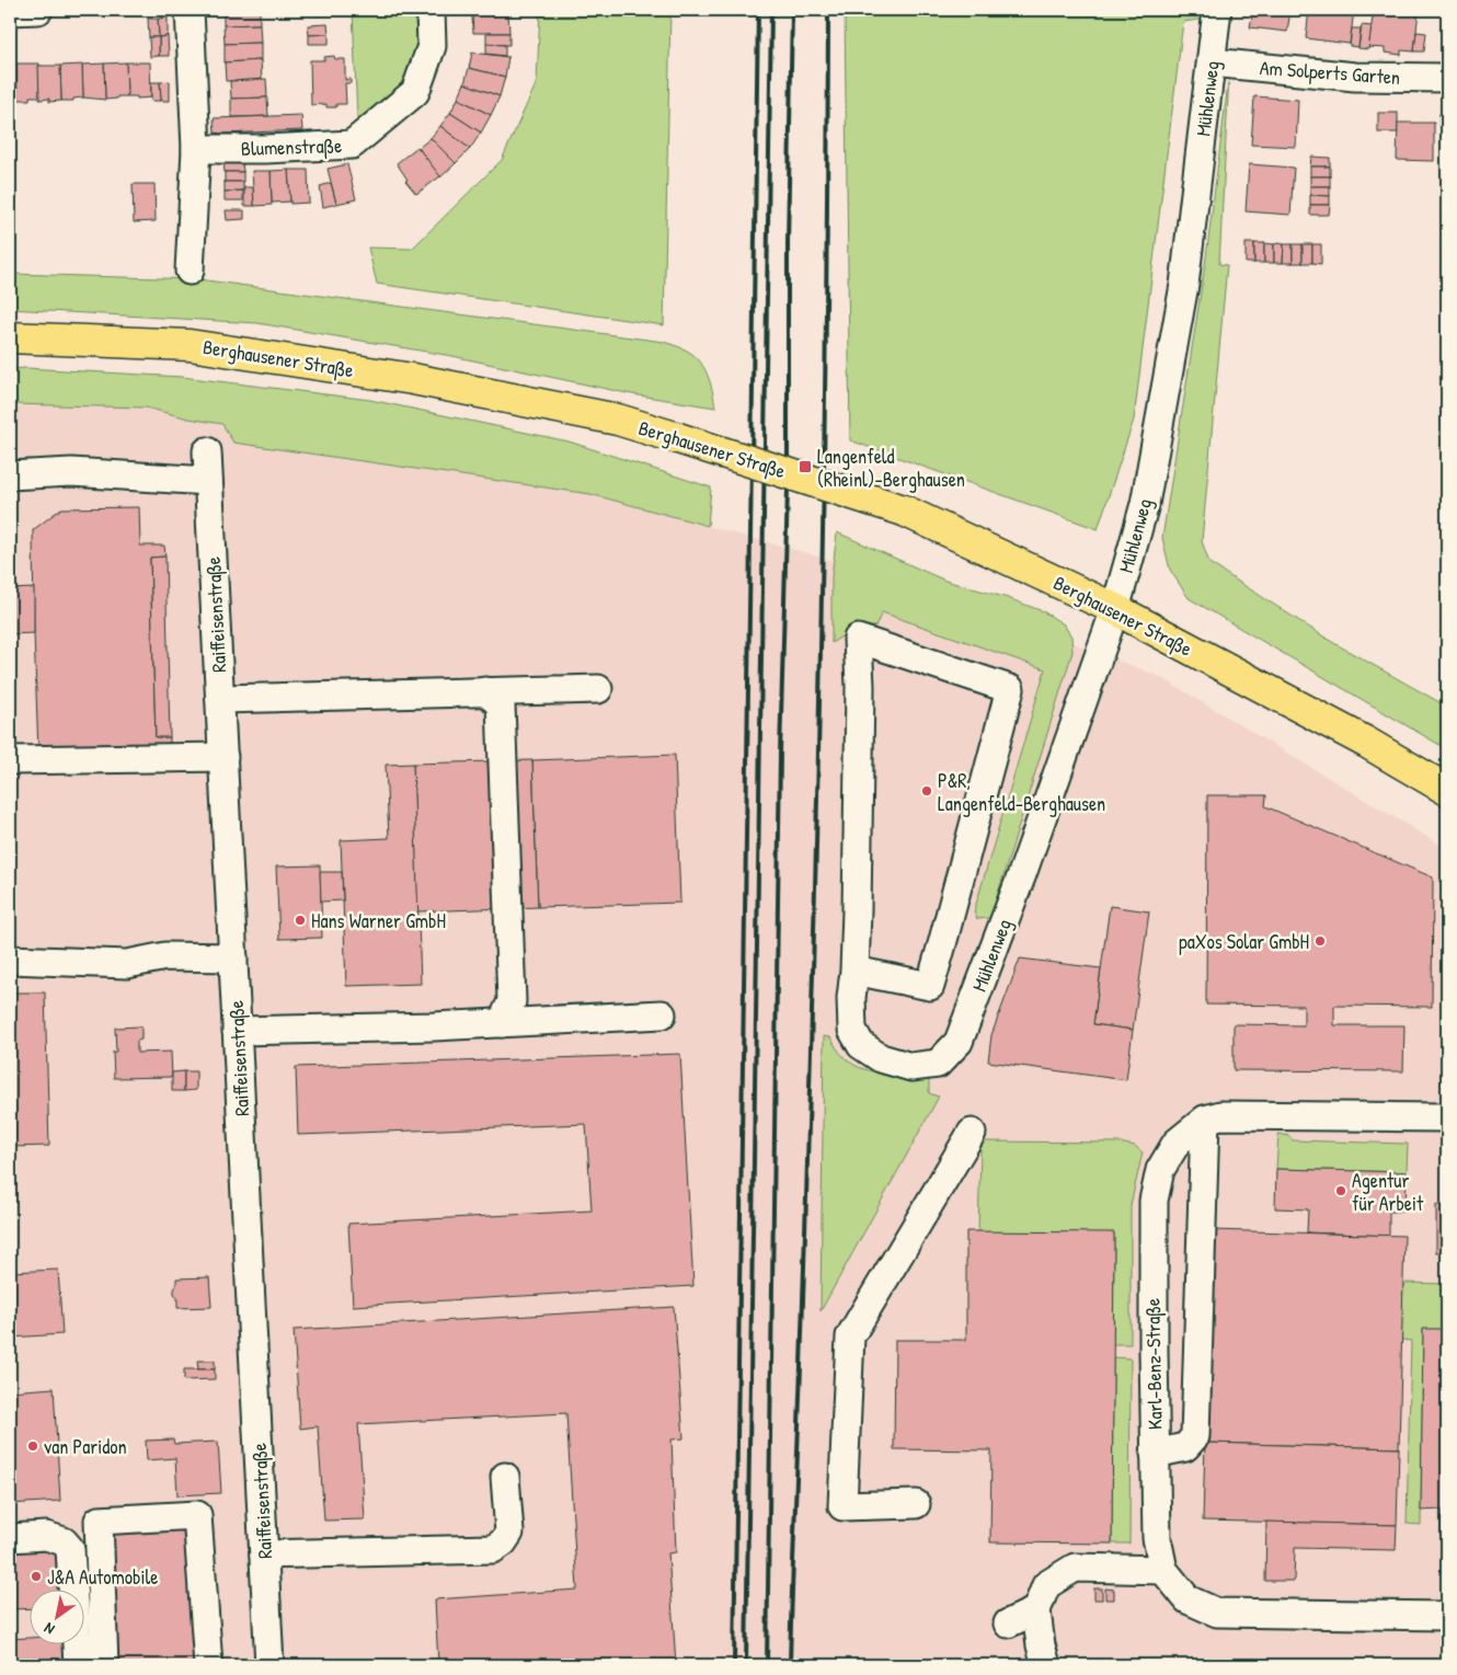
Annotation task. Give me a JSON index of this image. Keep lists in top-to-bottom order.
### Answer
{
  "streets": {
    "main road": ["Berghausener Straße"],
    "street": [
      "Am Solperts Garten",
      "Mühlenweg",
      "Blumenstraße",
      "Raiffeisenstraße",
      "Karl-Benz-Straße"
    ]
  },
  "crossings": [
    ["Am Solperts Garten", "Mühlenweg"],
    ["Mühlenweg", "Berghausener Straße"]
  ],
  "places": {
    "transit": ["Langenfeld (Rheinl)-Berghausen"],
    "other": [
      "P&R, Langenfeld-Berghausen",
      "Hans Warner GmbH",
      "paXos Solar GmbH",
      "Agentur für Arbeit",
      "van Paridon",
      "J&A Automobile"
    ]
  },
  "north": "bottom left"
}
